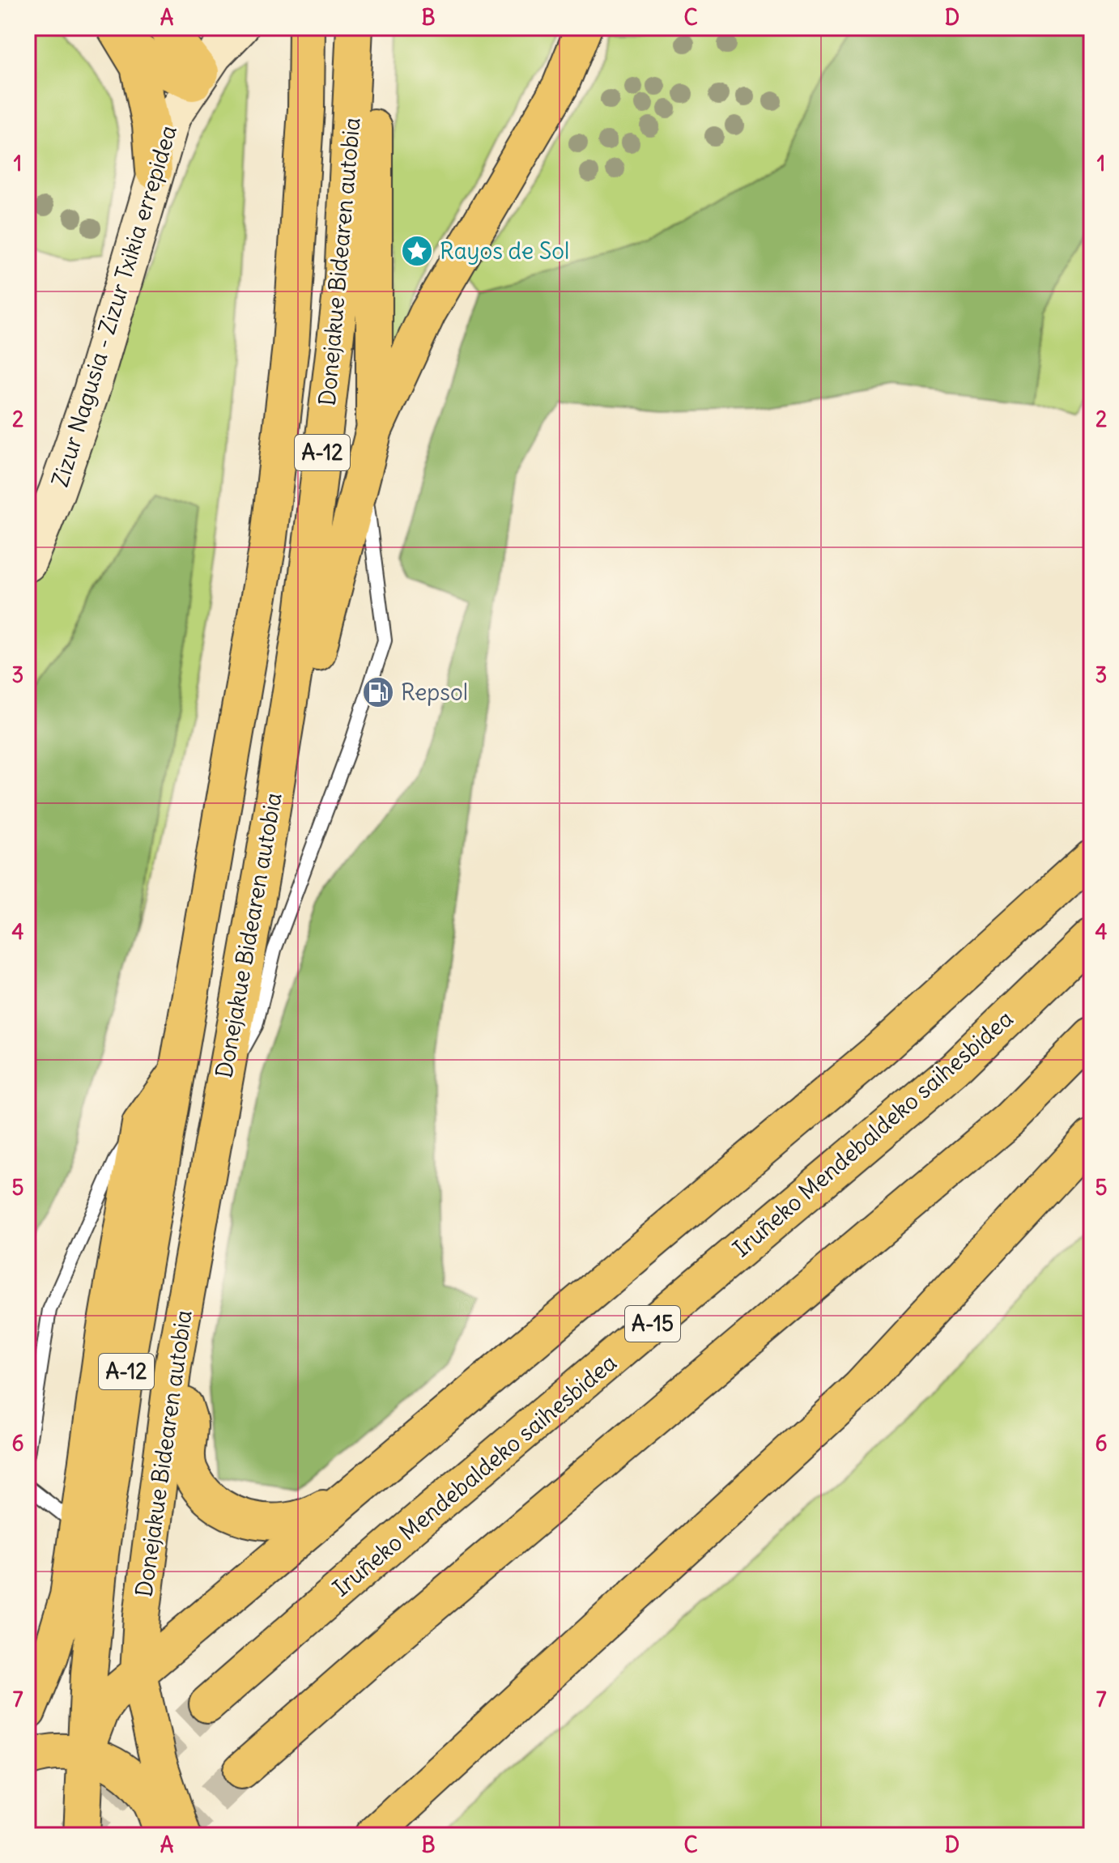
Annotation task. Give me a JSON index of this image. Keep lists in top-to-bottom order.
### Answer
{
  "streets": {
    "highway": [
      "Donejakue Bidearen autobia",
      "A-12",
      "Iruñeko Mendebaldeko saihesbidea",
      "A-15"
    ],
    "street": ["Zizur Nagusia - Zizur Txikia errepidea"]
  },
  "places": {
    "place": ["Rayos de Sol"],
    "fuel station": ["Repsol"]
  },
  "grid": {
    "columns": [
      "A",
      "B",
      "C",
      "D"
    ],
    "rows": [
      "1",
      "2",
      "3",
      "4",
      "5",
      "6",
      "7"
    ]
  }
}
